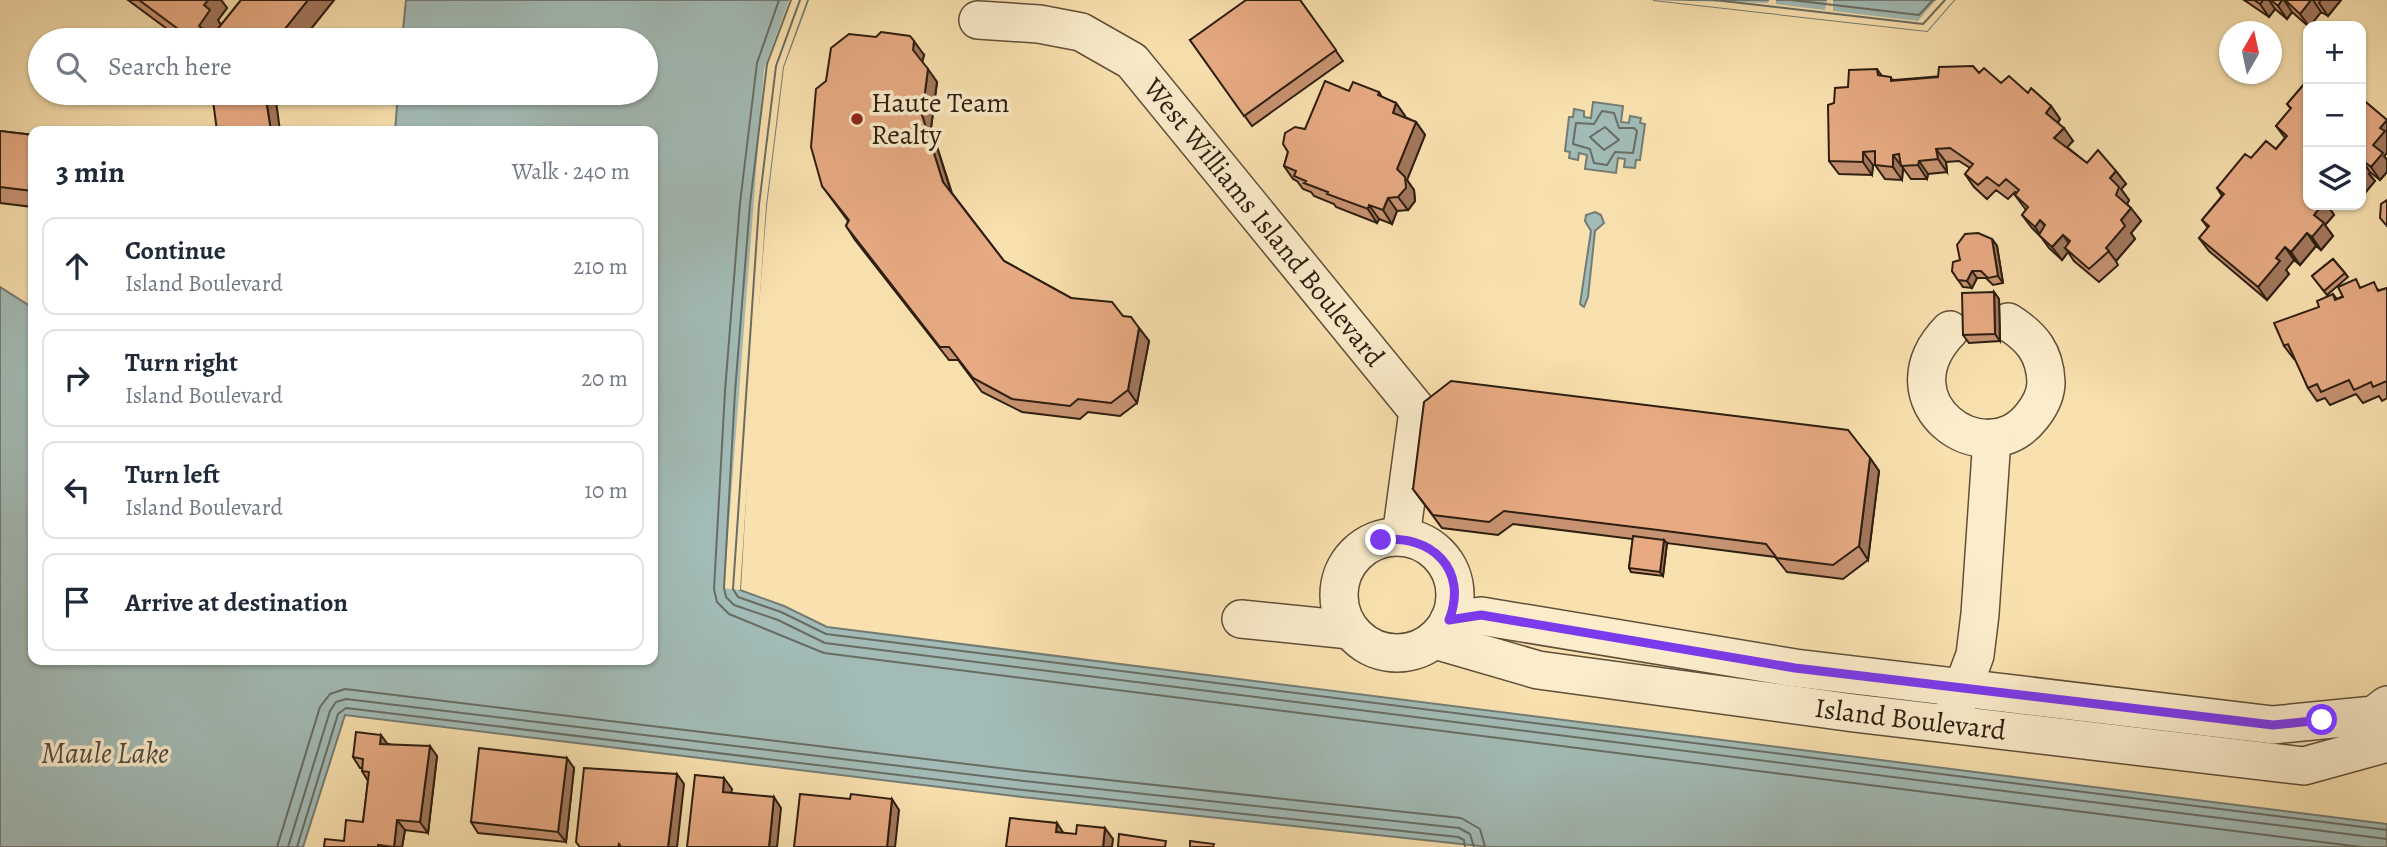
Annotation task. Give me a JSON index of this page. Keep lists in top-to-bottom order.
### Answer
{
  "streets": {
    "street": ["West Williams Island Boulevard", "Island Boulevard"]
  },
  "crossings": [
    ["West Williams Island Boulevard", "Island Boulevard"]
  ],
  "water": ["Maule Lake"],
  "places": ["Haute Team Realty"],
  "north": "top",
  "page": {
    "map_buttons": ["+", "−"],
    "search": "Search here",
    "heading": ["3 min", "Walk · 240 m"],
    "list": [
      ["Continue", "Island Boulevard", "210 m"],
      ["Turn right", "Island Boulevard", "20 m"],
      ["Turn left", "Island Boulevard", "10 m"],
      "Arrive at destination"
    ]
  }
}
